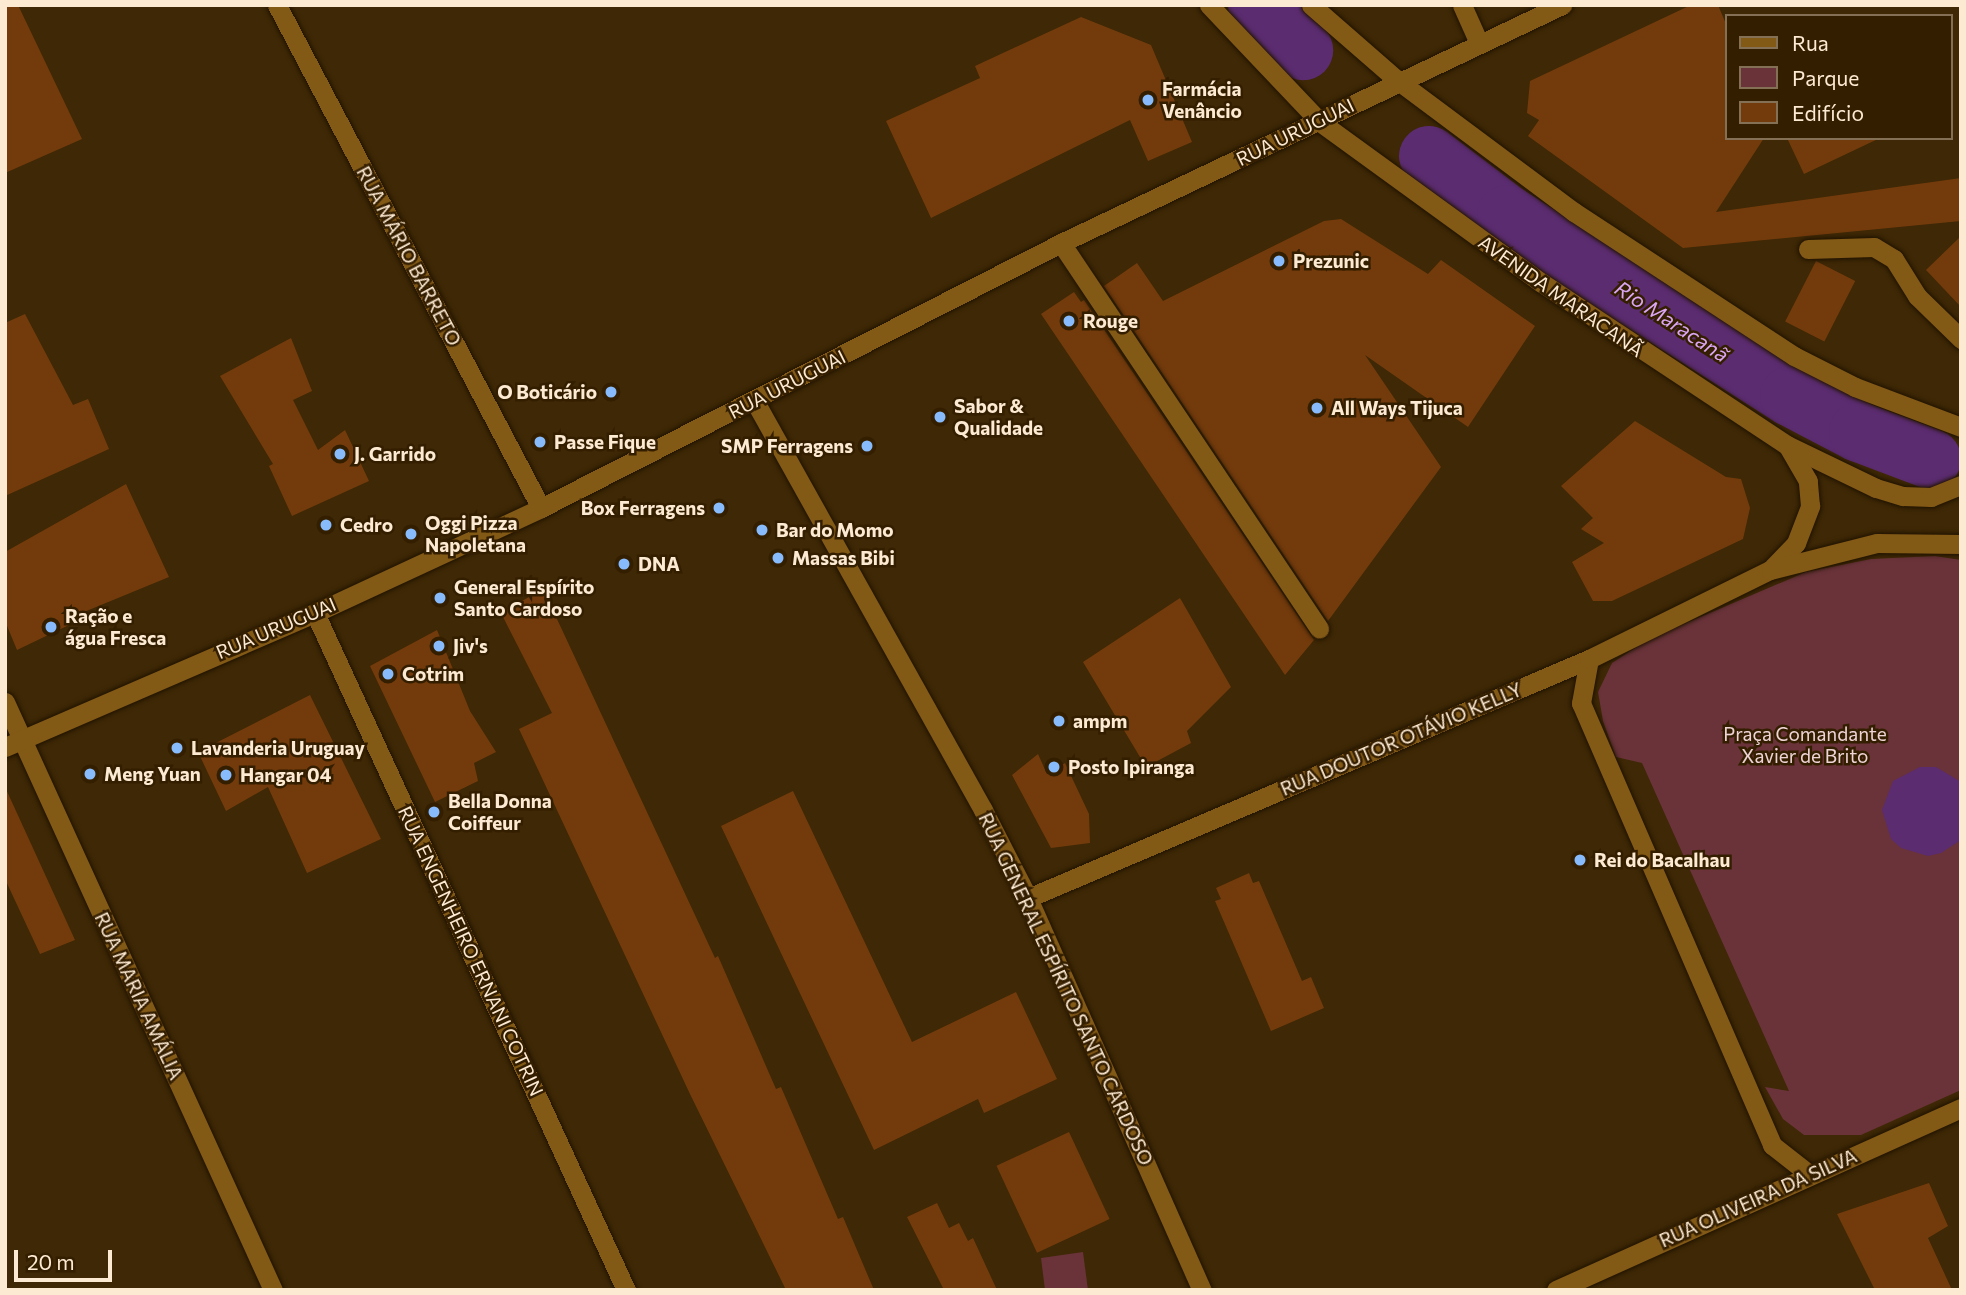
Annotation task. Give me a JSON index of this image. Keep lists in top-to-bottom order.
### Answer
{
  "streets": {
    "street": [
      "RUA URUGUAI",
      "RUA MÁRIO BARRETO",
      "AVENIDA MARACANÃ",
      "RUA DOUTOR OTÁVIO KELLY",
      "RUA ENGENHEIRO ERNANI COTRIN",
      "RUA GENERAL ESPÍRITO SANTO CARDOSO",
      "RUA MARIA AMÁLIA",
      "RUA OLIVEIRA DA SILVA"
    ]
  },
  "crossings": [
    ["RUA URUGUAI", "RUA MÁRIO BARRETO"],
    ["RUA URUGUAI", "AVENIDA MARACANÃ"],
    ["RUA URUGUAI", "RUA ENGENHEIRO ERNANI COTRIN"],
    ["RUA URUGUAI", "RUA GENERAL ESPÍRITO SANTO CARDOSO"],
    ["RUA URUGUAI", "RUA MARIA AMÁLIA"],
    ["RUA DOUTOR OTÁVIO KELLY", "RUA GENERAL ESPÍRITO SANTO CARDOSO"]
  ],
  "water": ["Rio Maracanã"],
  "parks": ["Praça Comandante Xavier de Brito"],
  "places": [
    "Farmácia Venâncio",
    "Prezunic",
    "Rouge",
    "O Boticário",
    "All Ways Tijuca",
    "Sabor & Qualidade",
    "Passe Fique",
    "SMP Ferragens",
    "J. Garrido",
    "Box Ferragens",
    "Cedro",
    "Bar do Momo",
    "Oggi Pizza Napoletana",
    "Massas Bibi",
    "DNA",
    "General Espírito Santo Cardoso",
    "Ração e água Fresca",
    "Jiv's",
    "Cotrim",
    "ampm",
    "Lavanderia Uruguay",
    "Posto Ipiranga",
    "Meng Yuan",
    "Hangar 04",
    "Bella Donna Coiffeur",
    "Rei do Bacalhau"
  ],
  "legend": ["Rua", "Parque", "Edifício"],
  "scale_bar": "20 m"
}
